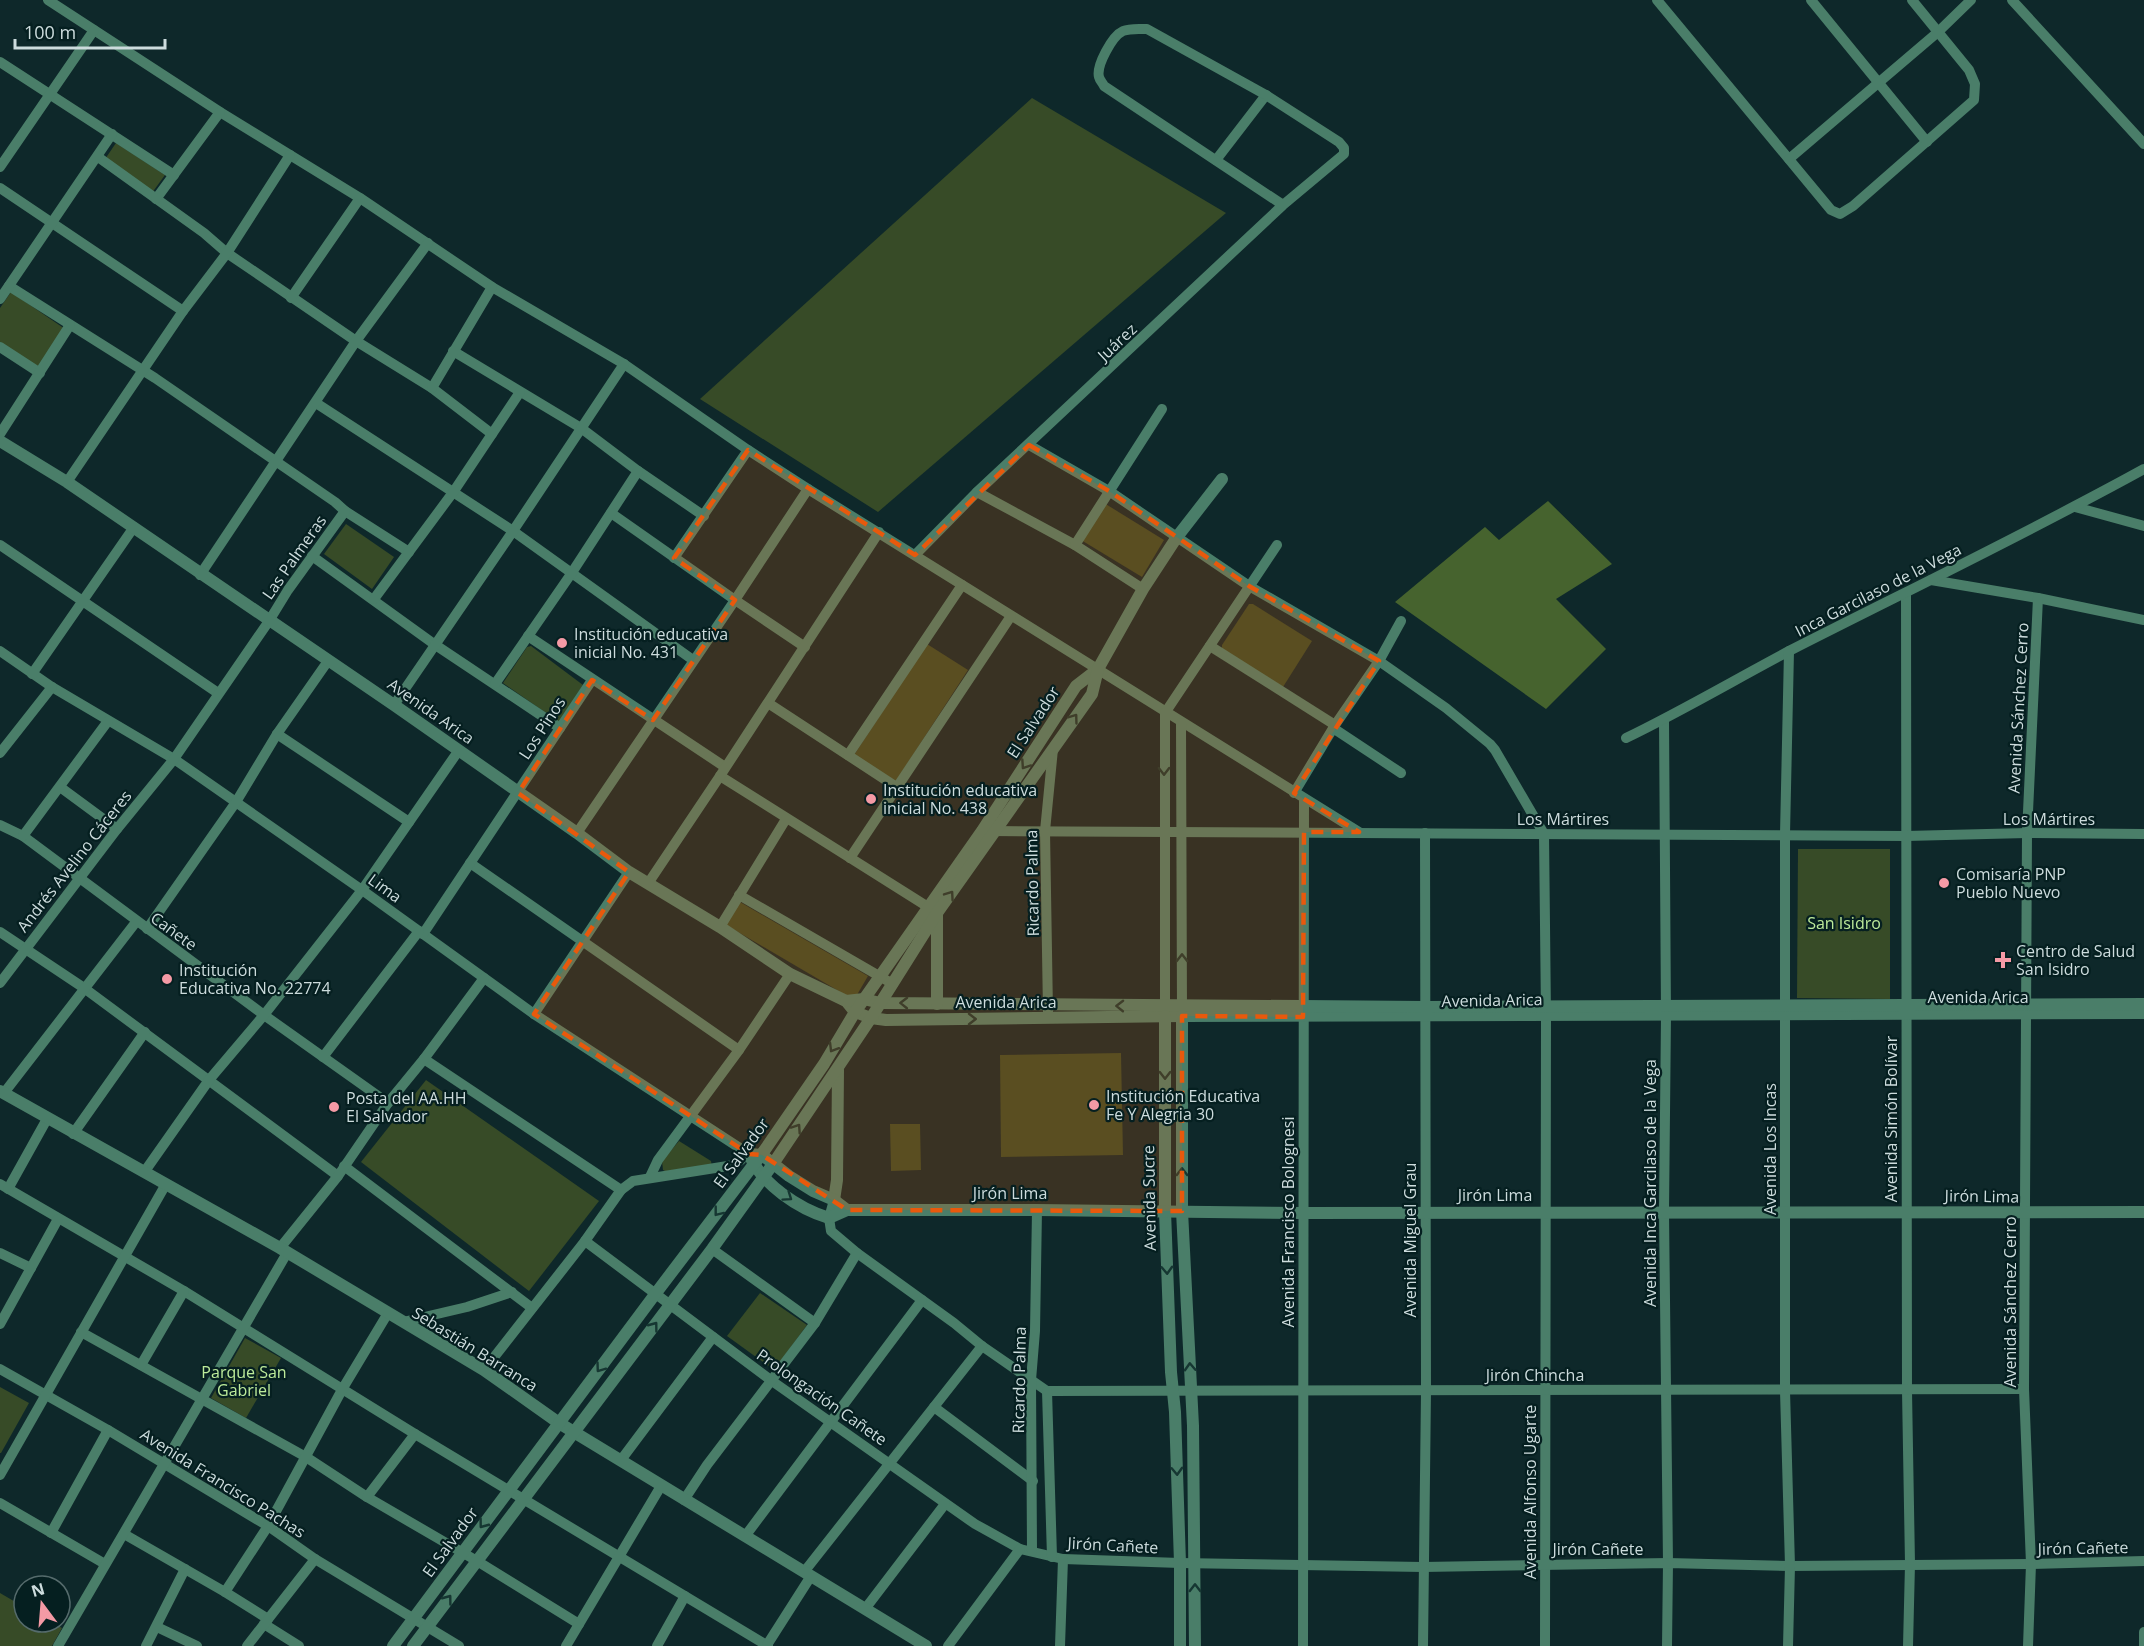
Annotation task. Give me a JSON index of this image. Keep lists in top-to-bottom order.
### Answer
{
  "streets": {
    "street": [
      "Juárez",
      "Las Palmeras",
      "Inca Garcilaso de la Vega",
      "Avenida Sánchez Cerro",
      "Avenida Arica",
      "El Salvador",
      "Los Pinos",
      "Los Mártires",
      "Andrés Avelino Cáceres",
      "Ricardo Palma",
      "Lima",
      "Cañete",
      "Avenida Simón Bolívar",
      "Avenida Los Incas",
      "Avenida Inca Garcilaso de la Vega",
      "Jirón Lima",
      "Avenida Sucre",
      "Avenida Francisco Bolognesi",
      "Avenida Miguel Grau",
      "Sebastián Barranca",
      "Jirón Chincha",
      "Prolongación Cañete",
      "Avenida Francisco Pachas",
      "Avenida Alfonso Ugarte",
      "Jirón Cañete"
    ]
  },
  "crossings": [
    ["Las Palmeras", "Avenida Arica"],
    ["Las Palmeras", "Andrés Avelino Cáceres"],
    ["Inca Garcilaso de la Vega", "Avenida Simón Bolívar"],
    ["Inca Garcilaso de la Vega", "Avenida Los Incas"],
    ["Inca Garcilaso de la Vega", "Avenida Inca Garcilaso de la Vega"],
    ["Avenida Sánchez Cerro", "Avenida Arica"],
    ["Avenida Sánchez Cerro", "Los Mártires"],
    ["Avenida Sánchez Cerro", "Jirón Lima"],
    ["Avenida Sánchez Cerro", "Jirón Chincha"],
    ["Avenida Sánchez Cerro", "Jirón Cañete"],
    ["Avenida Arica", "El Salvador"],
    ["Avenida Arica", "Los Pinos"],
    ["Avenida Arica", "Ricardo Palma"],
    ["Avenida Arica", "Avenida Simón Bolívar"],
    ["Avenida Arica", "Avenida Los Incas"],
    ["Avenida Arica", "Avenida Inca Garcilaso de la Vega"],
    ["Avenida Arica", "Avenida Sucre"],
    ["Avenida Arica", "Avenida Francisco Bolognesi"],
    ["Avenida Arica", "Avenida Miguel Grau"],
    ["Avenida Arica", "Avenida Alfonso Ugarte"],
    ["El Salvador", "Los Mártires"],
    ["El Salvador", "Ricardo Palma"],
    ["El Salvador", "Lima"],
    ["El Salvador", "Sebastián Barranca"],
    ["El Salvador", "Prolongación Cañete"],
    ["El Salvador", "Avenida Francisco Pachas"],
    ["Los Pinos", "Lima"],
    ["Los Pinos", "Cañete"],
    ["Los Mártires", "Ricardo Palma"],
    ["Los Mártires", "Avenida Simón Bolívar"],
    ["Los Mártires", "Avenida Los Incas"],
    ["Los Mártires", "Avenida Inca Garcilaso de la Vega"],
    ["Los Mártires", "Avenida Sucre"],
    ["Los Mártires", "Avenida Francisco Bolognesi"],
    ["Los Mártires", "Avenida Miguel Grau"],
    ["Los Mártires", "Avenida Alfonso Ugarte"],
    ["Andrés Avelino Cáceres", "Lima"],
    ["Andrés Avelino Cáceres", "Cañete"],
    ["Ricardo Palma", "Jirón Lima"],
    ["Ricardo Palma", "Jirón Chincha"],
    ["Ricardo Palma", "Prolongación Cañete"],
    ["Ricardo Palma", "Jirón Cañete"],
    ["Avenida Simón Bolívar", "Jirón Lima"],
    ["Avenida Simón Bolívar", "Jirón Chincha"],
    ["Avenida Simón Bolívar", "Jirón Cañete"],
    ["Avenida Los Incas", "Jirón Lima"],
    ["Avenida Los Incas", "Jirón Chincha"],
    ["Avenida Los Incas", "Jirón Cañete"],
    ["Avenida Inca Garcilaso de la Vega", "Jirón Lima"],
    ["Avenida Inca Garcilaso de la Vega", "Jirón Chincha"],
    ["Avenida Inca Garcilaso de la Vega", "Jirón Cañete"],
    ["Jirón Lima", "Avenida Sucre"],
    ["Jirón Lima", "Avenida Francisco Bolognesi"],
    ["Jirón Lima", "Avenida Miguel Grau"],
    ["Jirón Lima", "Avenida Alfonso Ugarte"],
    ["Avenida Sucre", "Jirón Chincha"],
    ["Avenida Sucre", "Jirón Cañete"],
    ["Avenida Francisco Bolognesi", "Jirón Chincha"],
    ["Avenida Francisco Bolognesi", "Jirón Cañete"],
    ["Avenida Miguel Grau", "Jirón Chincha"],
    ["Avenida Miguel Grau", "Jirón Cañete"],
    ["Jirón Chincha", "Avenida Alfonso Ugarte"],
    ["Prolongación Cañete", "Jirón Cañete"],
    ["Avenida Alfonso Ugarte", "Jirón Cañete"]
  ],
  "parks": ["San Isidro", "Parque San Gabriel"],
  "places": {
    "other": [
      "Institución educativa inicial No. 431",
      "Institución educativa inicial No. 438",
      "Comisaría PNP Pueblo Nuevo",
      "Institución Educativa No. 22774",
      "Institución Educativa Fe Y Alegria 30",
      "Posta del AA.HH El Salvador"
    ],
    "health": ["Centro de Salud San Isidro"]
  },
  "scale_bar": "100 m",
  "north": "top"
}
